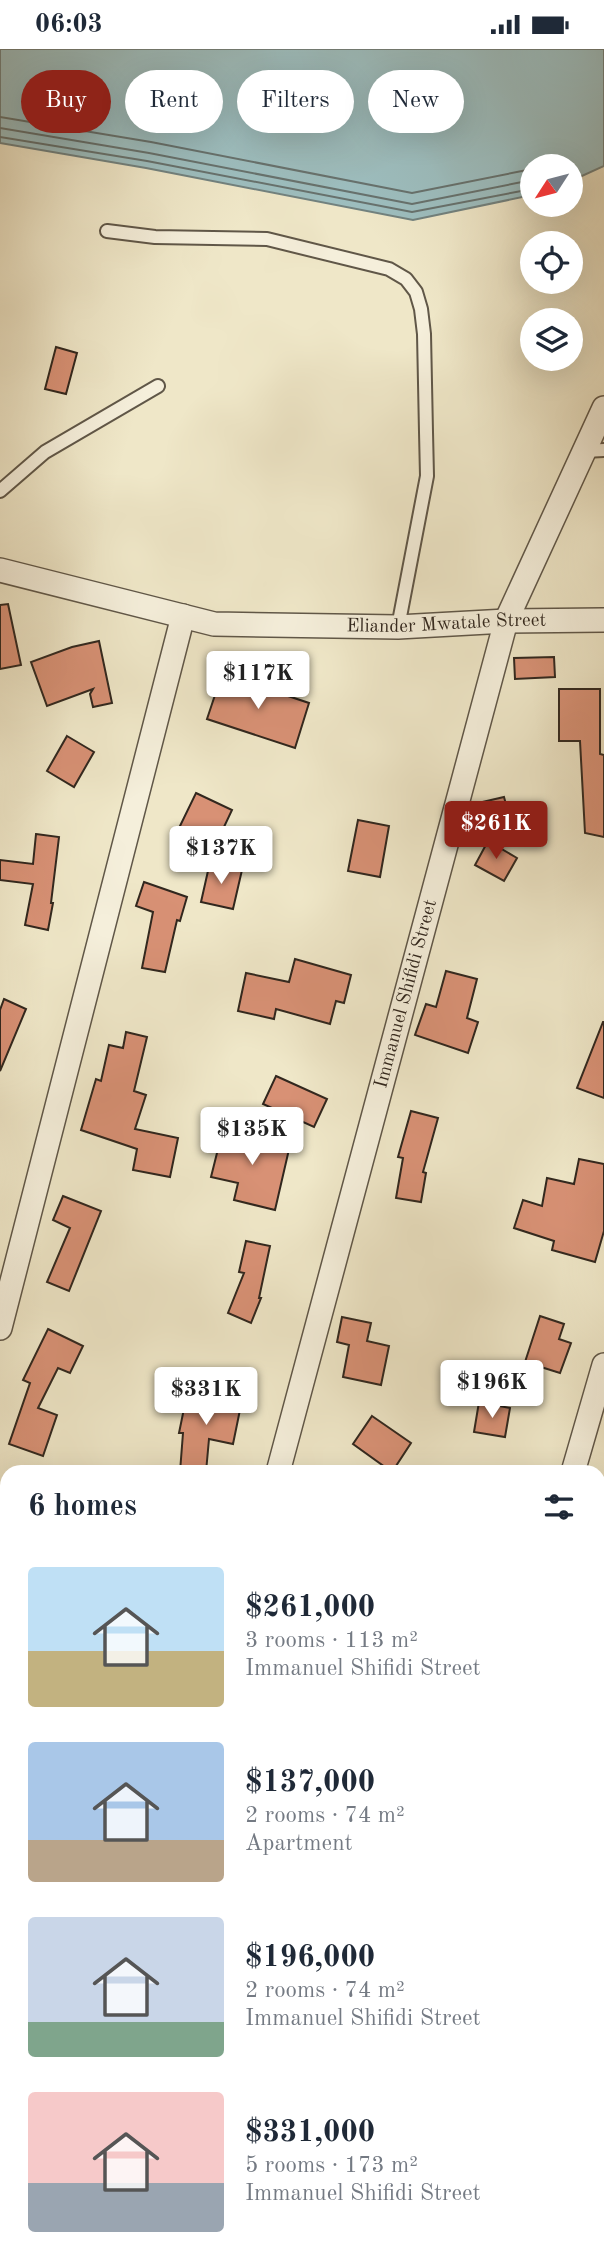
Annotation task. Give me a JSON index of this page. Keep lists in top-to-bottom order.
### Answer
{
  "streets": {
    "street": ["Eliander Mwatale Street", "Immanuel Shifidi Street"]
  },
  "crossings": [
    ["Eliander Mwatale Street", "Immanuel Shifidi Street"]
  ],
  "north": "bottom left",
  "page": {
    "status": "06:03",
    "chip": [
      "Buy",
      "Rent",
      "Filters",
      "New"
    ],
    "price": [
      "$117K",
      "$261K",
      "$137K",
      "$135K",
      "$196K",
      "$331K"
    ],
    "heading": "6 homes",
    "list": [
      {
        "name": "$261,000",
        "note": "3 rooms · 113 m² · Immanuel Shifidi Street"
      },
      {
        "name": "$137,000",
        "note": "2 rooms · 74 m² · Apartment"
      },
      {
        "name": "$196,000",
        "note": "2 rooms · 74 m² · Immanuel Shifidi Street"
      },
      {
        "name": "$331,000",
        "note": "5 rooms · 173 m² · Immanuel Shifidi Street"
      }
    ]
  }
}
